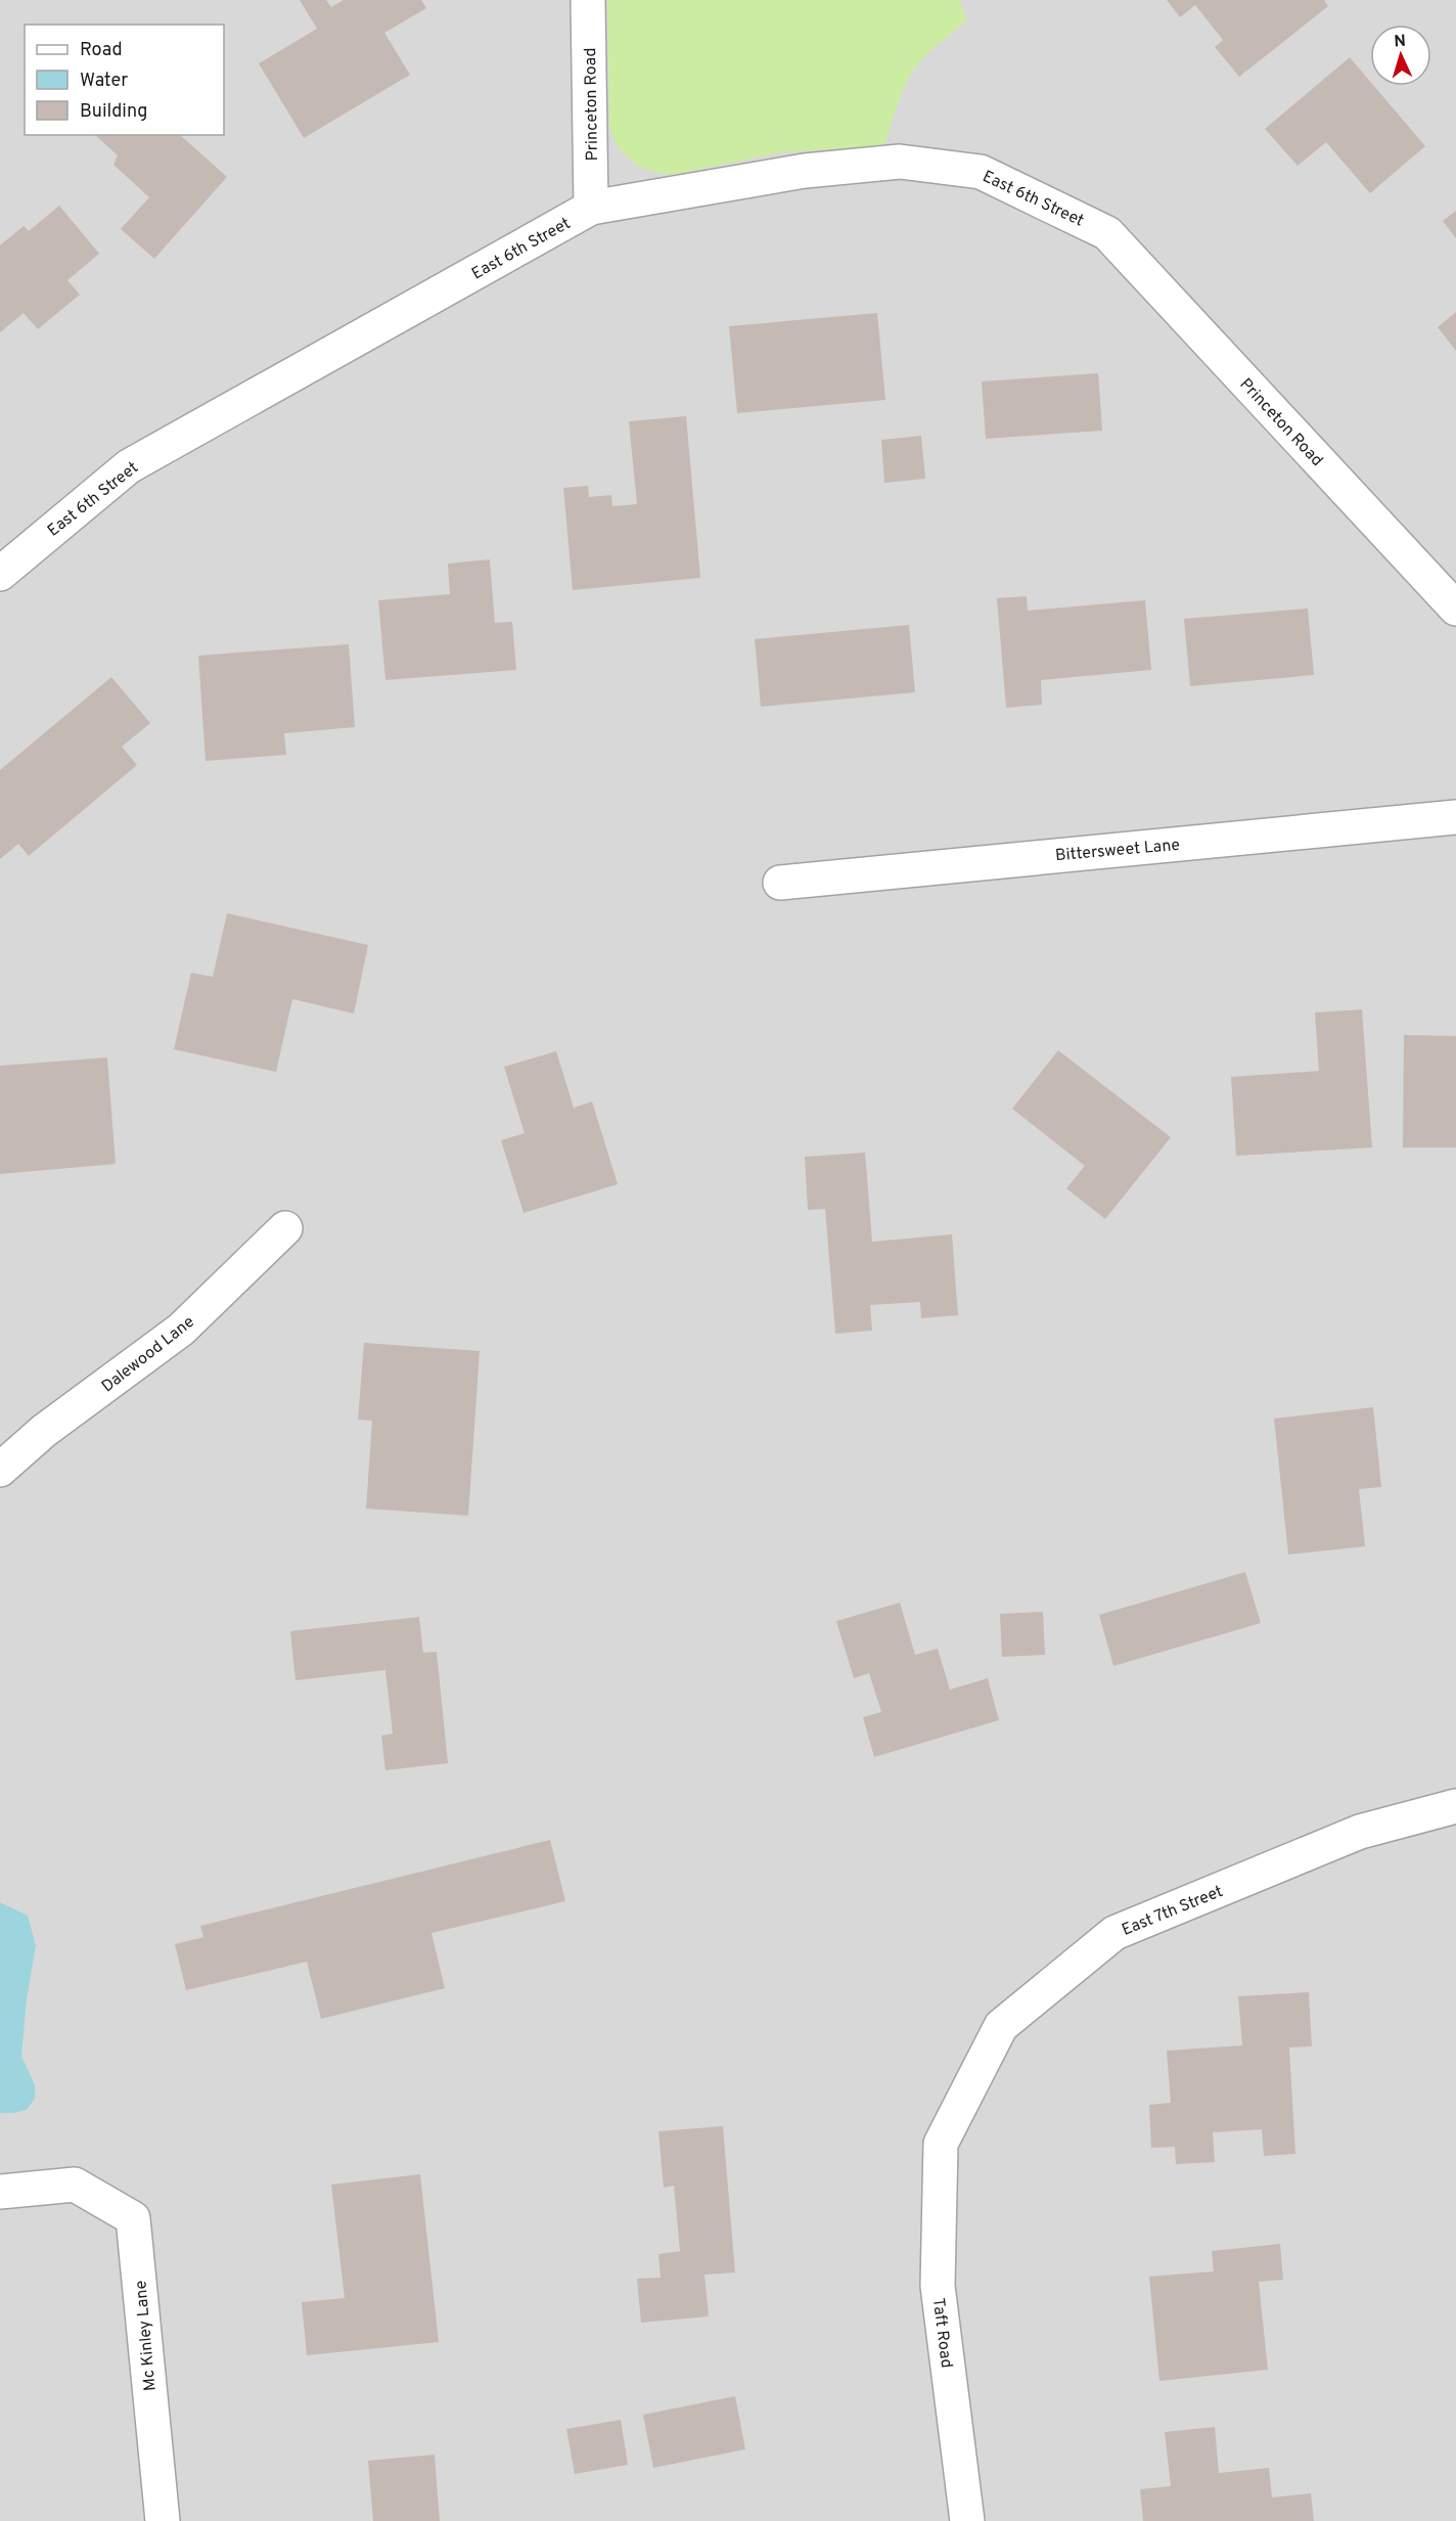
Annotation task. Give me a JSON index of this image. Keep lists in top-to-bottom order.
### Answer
{
  "streets": {
    "street": [
      "Princeton Road",
      "East 6th Street",
      "Bittersweet Lane",
      "Dalewood Lane",
      "East 7th Street",
      "Taft Road",
      "Mc Kinley Lane"
    ]
  },
  "crossings": [
    ["Princeton Road", "East 6th Street"],
    ["East 7th Street", "Taft Road"]
  ],
  "legend": ["Road", "Water", "Building"],
  "north": "top"
}
